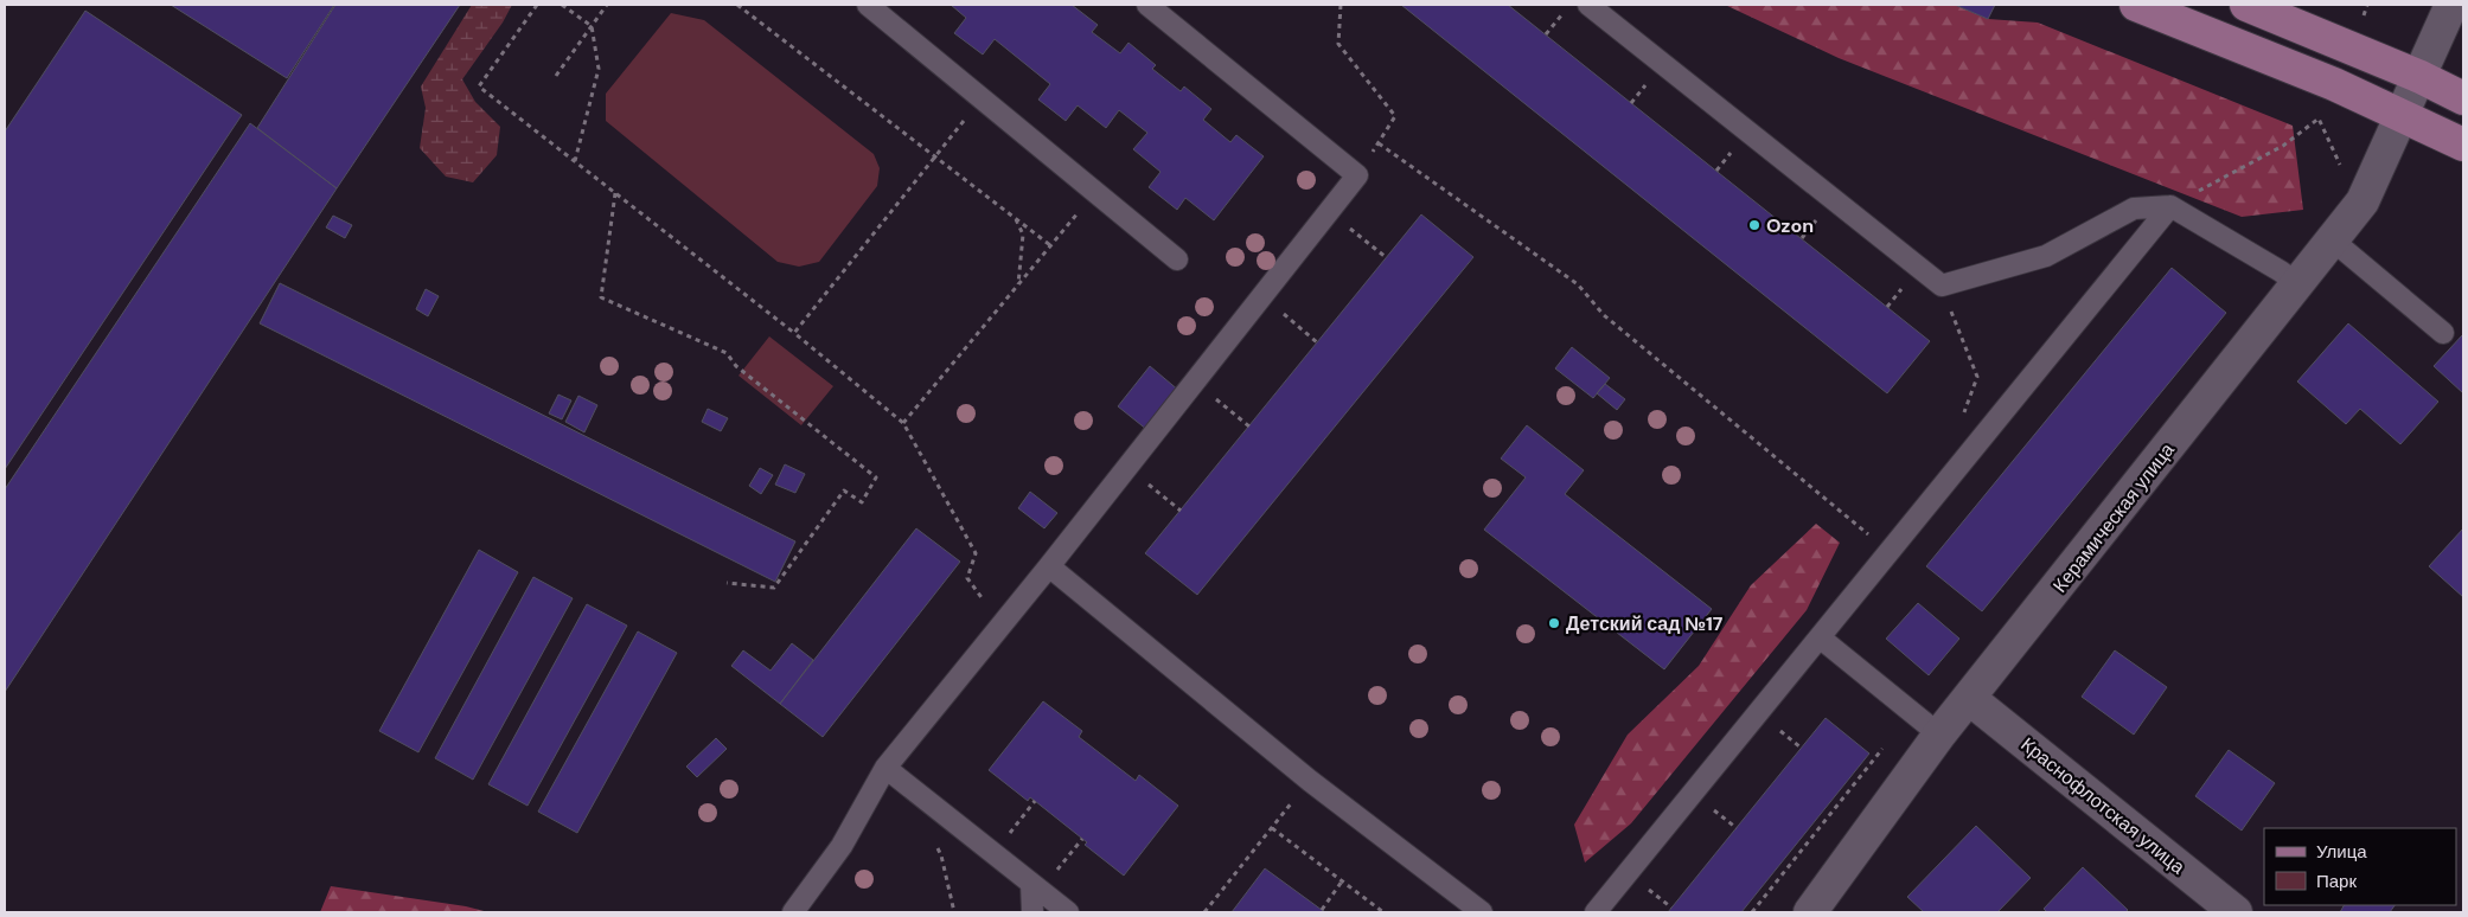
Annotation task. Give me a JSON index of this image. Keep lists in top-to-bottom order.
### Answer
{
  "streets": {
    "street": ["Керамическая улица", "Краснофлотская улица"]
  },
  "crossings": [
    ["Керамическая улица", "Краснофлотская улица"]
  ],
  "places": ["Ozon", "Детский сад №17"],
  "legend": ["Улица", "Парк"]
}
